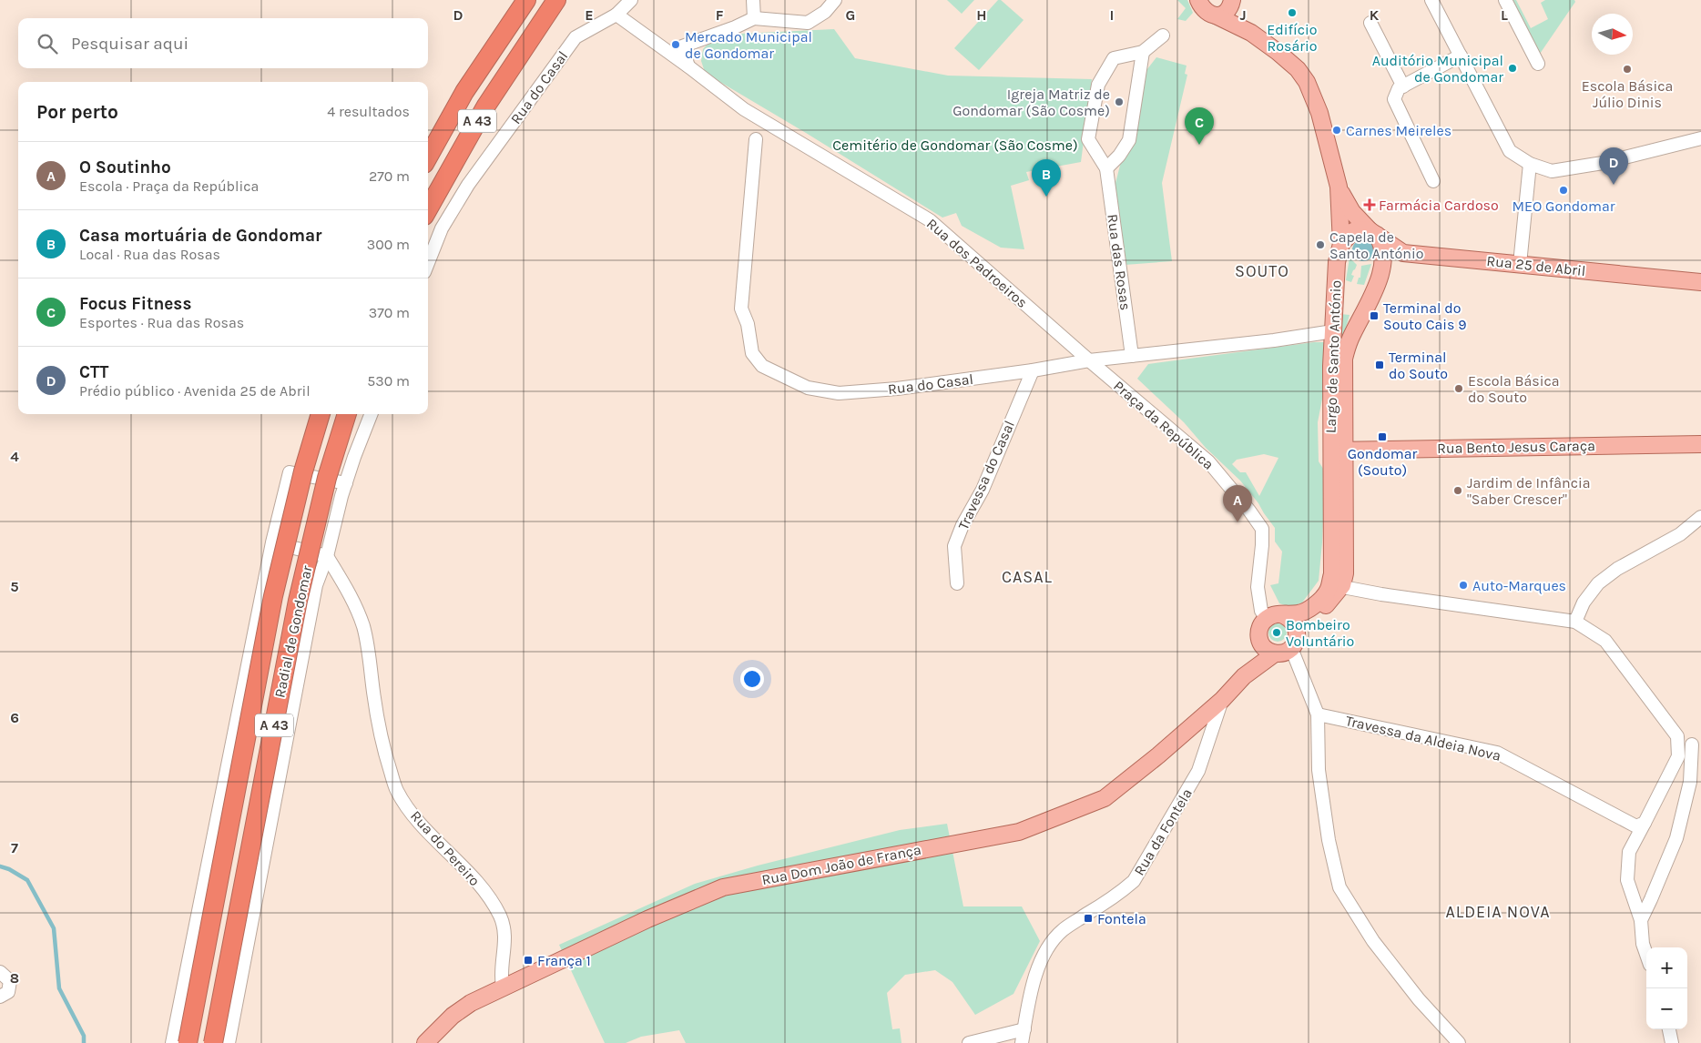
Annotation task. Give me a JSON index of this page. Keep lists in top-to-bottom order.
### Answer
{
  "streets": {
    "highway": ["A 43", "Radial de Gondomar"],
    "main road": [
      "Rua 25 de Abril",
      "Largo de Santo António",
      "Rua Bento Jesus Caraça",
      "Rua Dom João de França"
    ],
    "street": [
      "Rua do Casal",
      "Rua das Rosas",
      "Rua dos Padroeiros",
      "Praça da República",
      "Travessa do Casal",
      "Travessa da Aldeia Nova",
      "Rua da Fontela",
      "Rua do Pereiro"
    ]
  },
  "crossings": [
    ["Rua do Casal", "Rua das Rosas"],
    ["Rua do Casal", "Rua dos Padroeiros"],
    ["Rua do Casal", "Largo de Santo António"],
    ["Rua do Casal", "Praça da República"],
    ["Rua do Casal", "Travessa do Casal"],
    ["Rua dos Padroeiros", "Praça da República"],
    ["Rua 25 de Abril", "Largo de Santo António"],
    ["Largo de Santo António", "Praça da República"],
    ["Largo de Santo António", "Rua Bento Jesus Caraça"],
    ["Largo de Santo António", "Rua Dom João de França"],
    ["Praça da República", "Rua Dom João de França"],
    ["Rua da Fontela", "Rua Dom João de França"],
    ["Rua do Pereiro", "Rua Dom João de França"]
  ],
  "districts": ["SOUTO", "CASAL", "ALDEIA NOVA"],
  "parks": ["Cemitério de Gondomar (São Cosme)"],
  "places": {
    "other": [
      "Edifício Rosário",
      "Mercado Municipal de Gondomar",
      "Auditório Municipal de Gondomar",
      "Escola Básica Júlio Dinis",
      "Igreja Matriz de Gondomar (São Cosme)",
      "Carnes Meireles",
      "MEO Gondomar",
      "Capela de Santo António",
      "Escola Básica do Souto",
      "Jardim de Infância \"Saber Crescer\"",
      "Auto-Marques",
      "Bombeiro Voluntário"
    ],
    "health": ["Farmácia Cardoso"],
    "transit": [
      "Terminal do Souto Cais 9",
      "Terminal do Souto",
      "Gondomar (Souto)",
      "Fontela",
      "França 1"
    ]
  },
  "north": "right",
  "page": {
    "search": "Pesquisar aqui",
    "heading": ["Por perto", "4 resultados"],
    "pins": [
      "C",
      "D",
      "B",
      "A"
    ],
    "list": [
      {
        "mark": "A",
        "name": "O Soutinho",
        "note": "Escola · Praça da República",
        "value": "270 m"
      },
      {
        "mark": "B",
        "name": "Casa mortuária de Gondomar",
        "note": "Local · Rua das Rosas",
        "value": "300 m"
      },
      {
        "mark": "C",
        "name": "Focus Fitness",
        "note": "Esportes · Rua das Rosas",
        "value": "370 m"
      },
      {
        "mark": "D",
        "name": "CTT",
        "note": "Prédio público · Avenida 25 de Abril",
        "value": "530 m"
      }
    ],
    "map_buttons": ["+", "−"]
  },
  "grid": {
    "columns": [
      "D",
      "E",
      "F",
      "G",
      "H",
      "I",
      "J",
      "K",
      "L"
    ],
    "rows": [
      "4",
      "5",
      "6",
      "7",
      "8"
    ]
  }
}
